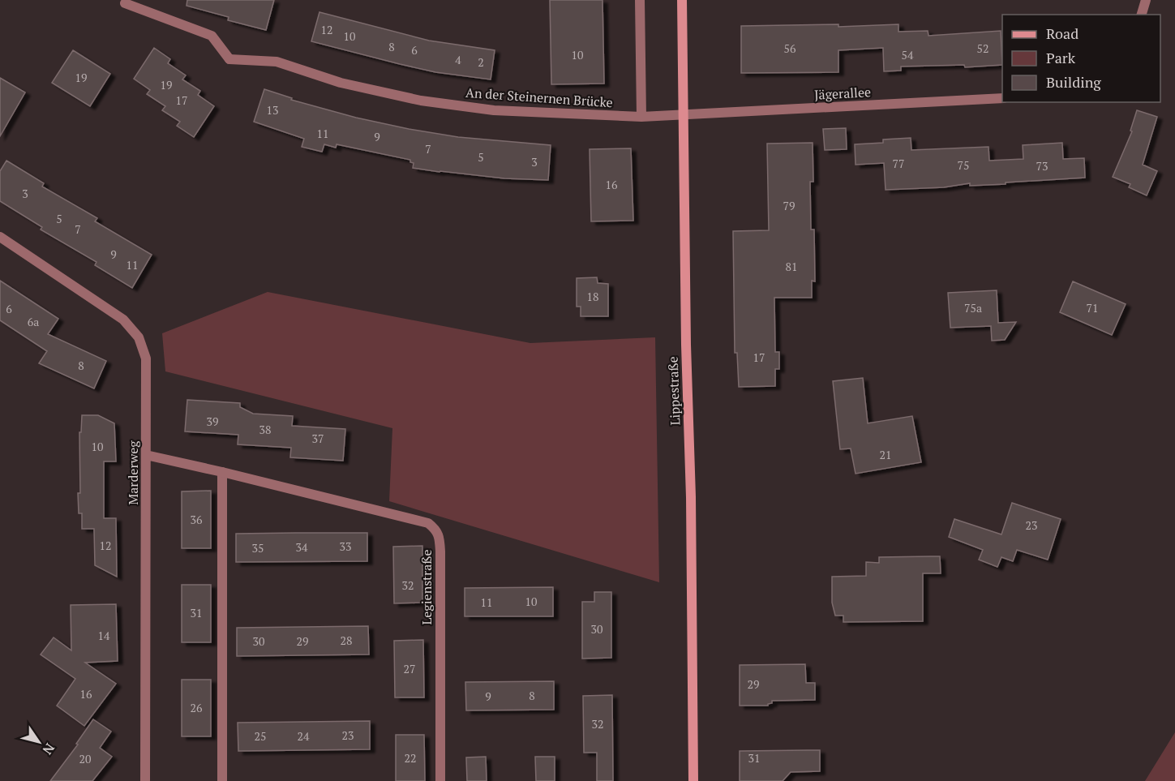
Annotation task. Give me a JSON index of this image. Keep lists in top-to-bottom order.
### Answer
{
  "streets": {
    "main road": ["Lippestraße"],
    "street": [
      "Jägerallee",
      "An der Steinernen Brücke",
      "Marderweg",
      "Legienstraße"
    ]
  },
  "crossings": [
    ["Jägerallee", "An der Steinernen Brücke"],
    ["Jägerallee", "Lippestraße"],
    ["An der Steinernen Brücke", "Lippestraße"],
    ["Marderweg", "Legienstraße"]
  ],
  "house_numbers": [
    "12",
    "10",
    "8",
    "56",
    "52",
    "6",
    "10",
    "54",
    "4",
    "2",
    "19",
    "19",
    "17",
    "13",
    "11",
    "9",
    "7",
    "5",
    "3",
    "77",
    "75",
    "73",
    "16",
    "3",
    "79",
    "5",
    "7",
    "9",
    "11",
    "81",
    "18",
    "75a",
    "71",
    "6",
    "6a",
    "17",
    "8",
    "39",
    "38",
    "37",
    "10",
    "21",
    "36",
    "23",
    "12",
    "33",
    "34",
    "35",
    "32",
    "10",
    "11",
    "31",
    "30",
    "14",
    "28",
    "30",
    "29",
    "27",
    "29",
    "16",
    "8",
    "9",
    "26",
    "32",
    "23",
    "25",
    "24",
    "22",
    "31",
    "20"
  ],
  "legend": ["Road", "Park", "Building"],
  "north": "bottom right"
}
